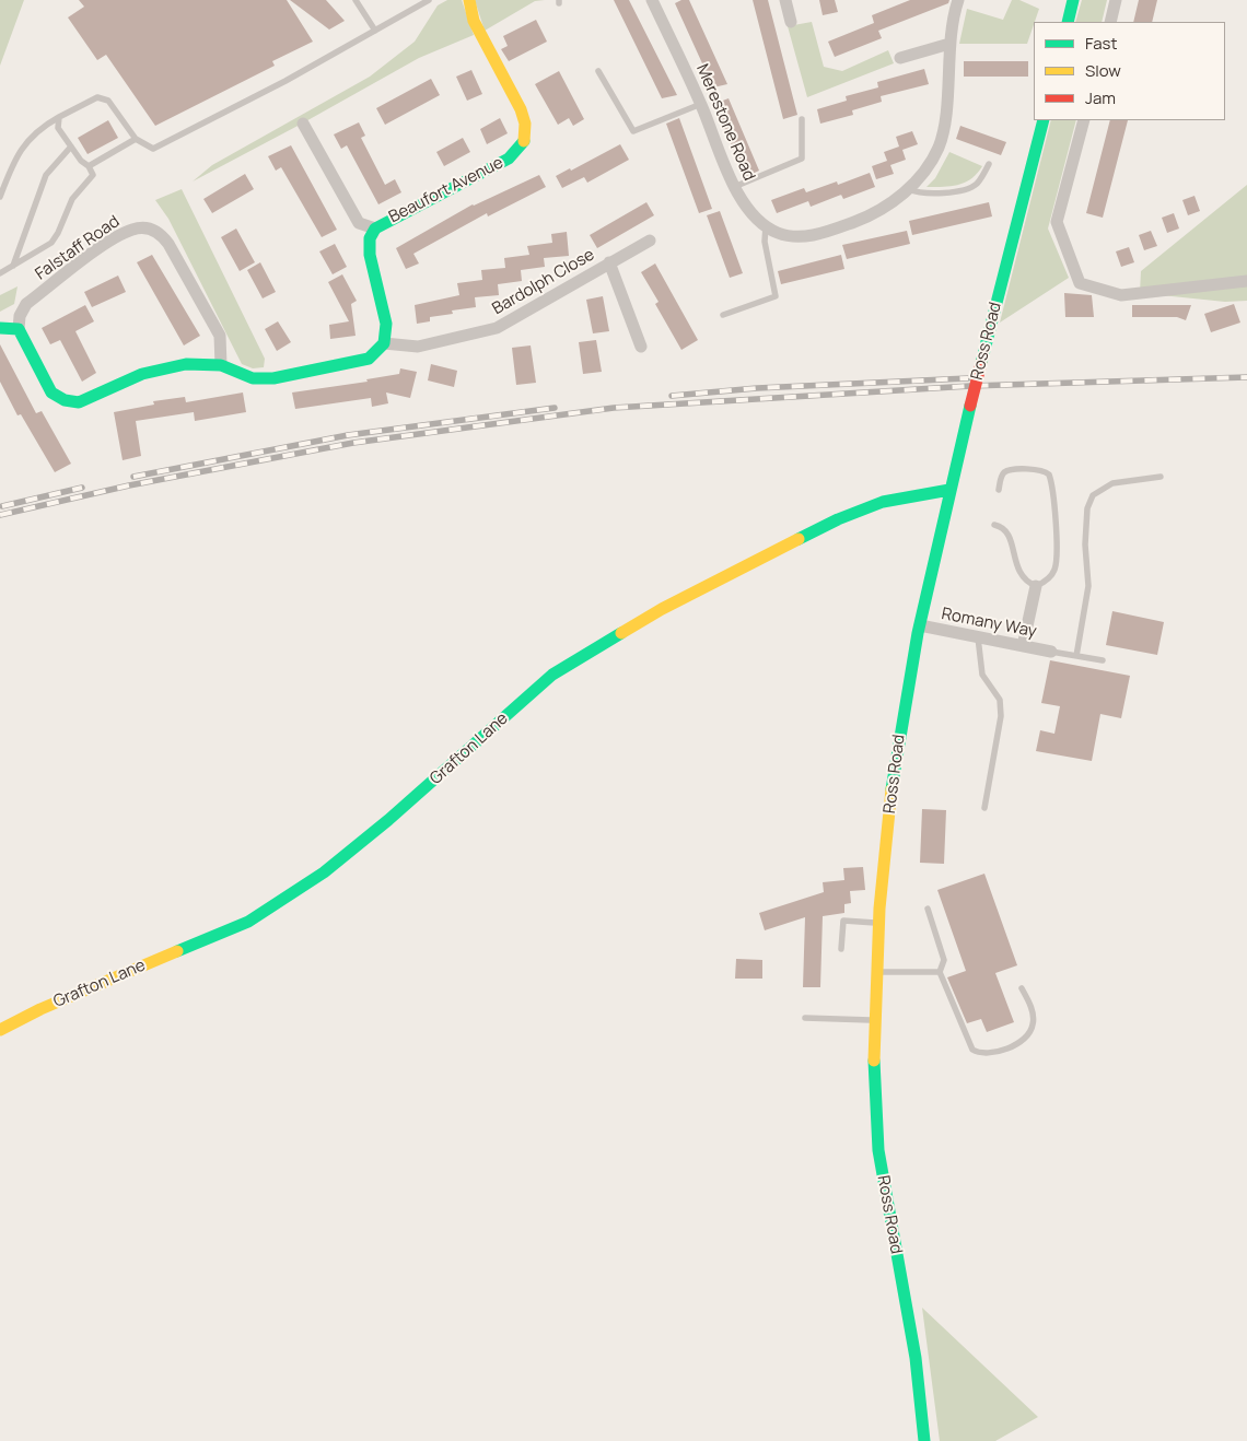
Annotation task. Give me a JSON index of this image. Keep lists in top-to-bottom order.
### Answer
{
  "streets": {
    "main road": ["Beaufort Avenue", "Ross Road", "Grafton Lane"],
    "street": [
      "Merestone Road",
      "Falstaff Road",
      "Bardolph Close",
      "Romany Way"
    ]
  },
  "crossings": [
    ["Beaufort Avenue", "Bardolph Close"],
    ["Ross Road", "Romany Way"],
    ["Ross Road", "Grafton Lane"]
  ],
  "legend": ["Fast", "Slow", "Jam"]
}
